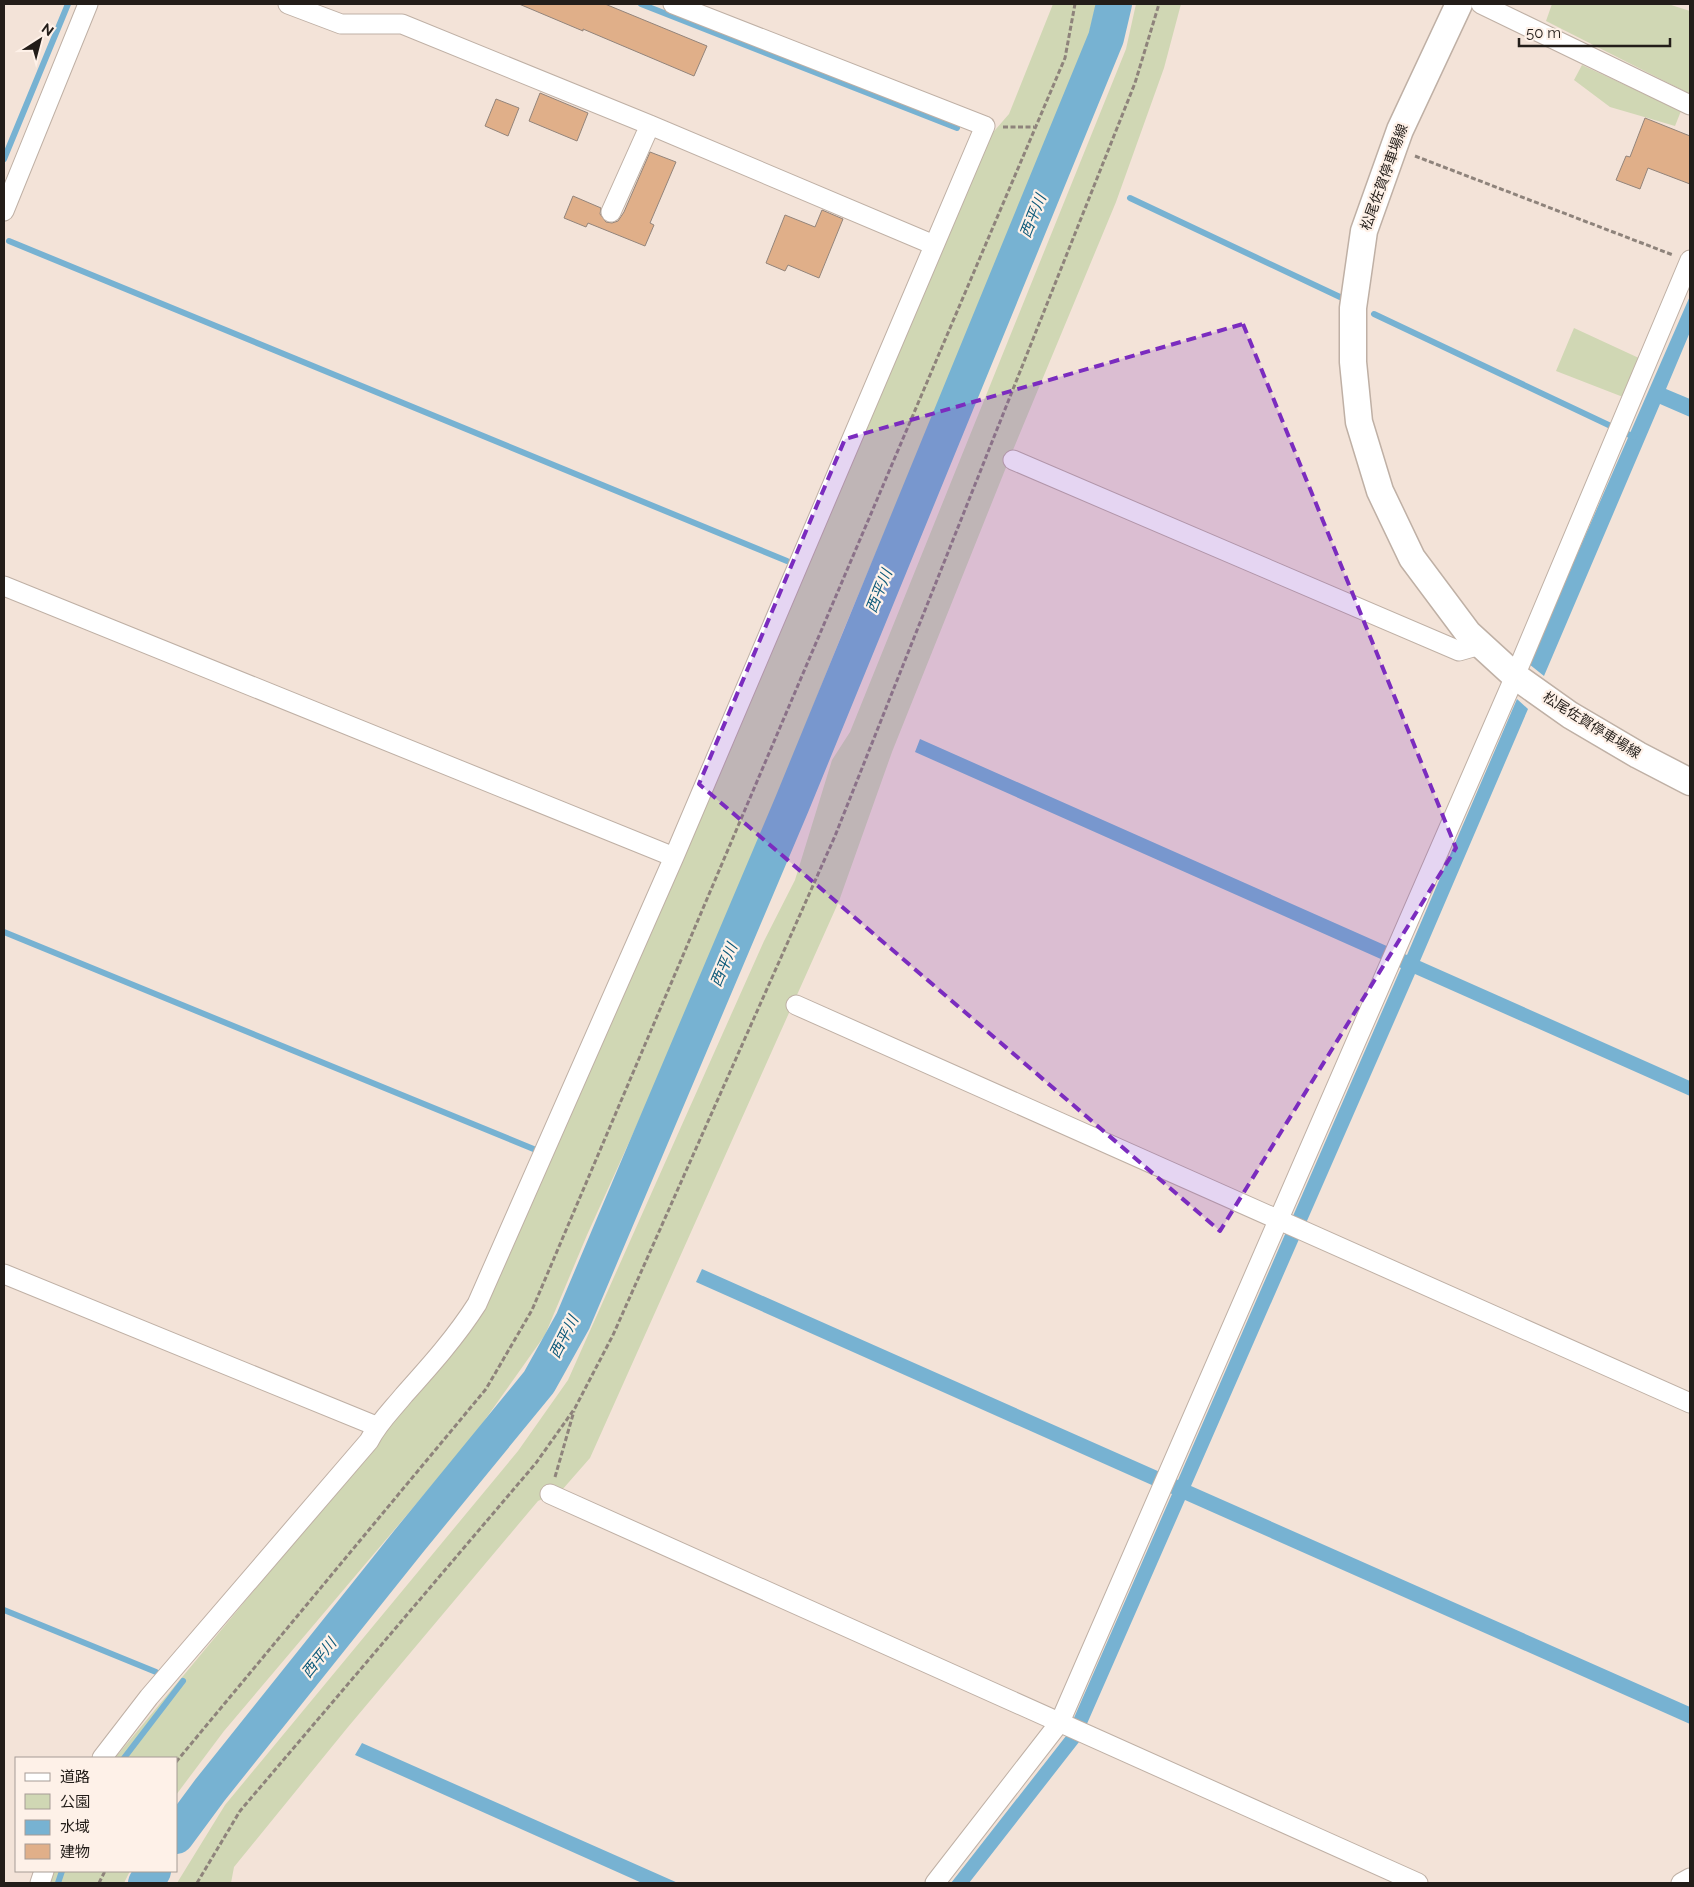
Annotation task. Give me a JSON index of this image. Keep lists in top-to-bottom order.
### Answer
{
  "streets": {
    "main road": ["松尾佐賀停車場線"]
  },
  "water": ["西平川"],
  "legend": [
    "道路",
    "公園",
    "水域",
    "建物"
  ],
  "scale_bar": "50 m",
  "north": "top right"
}
